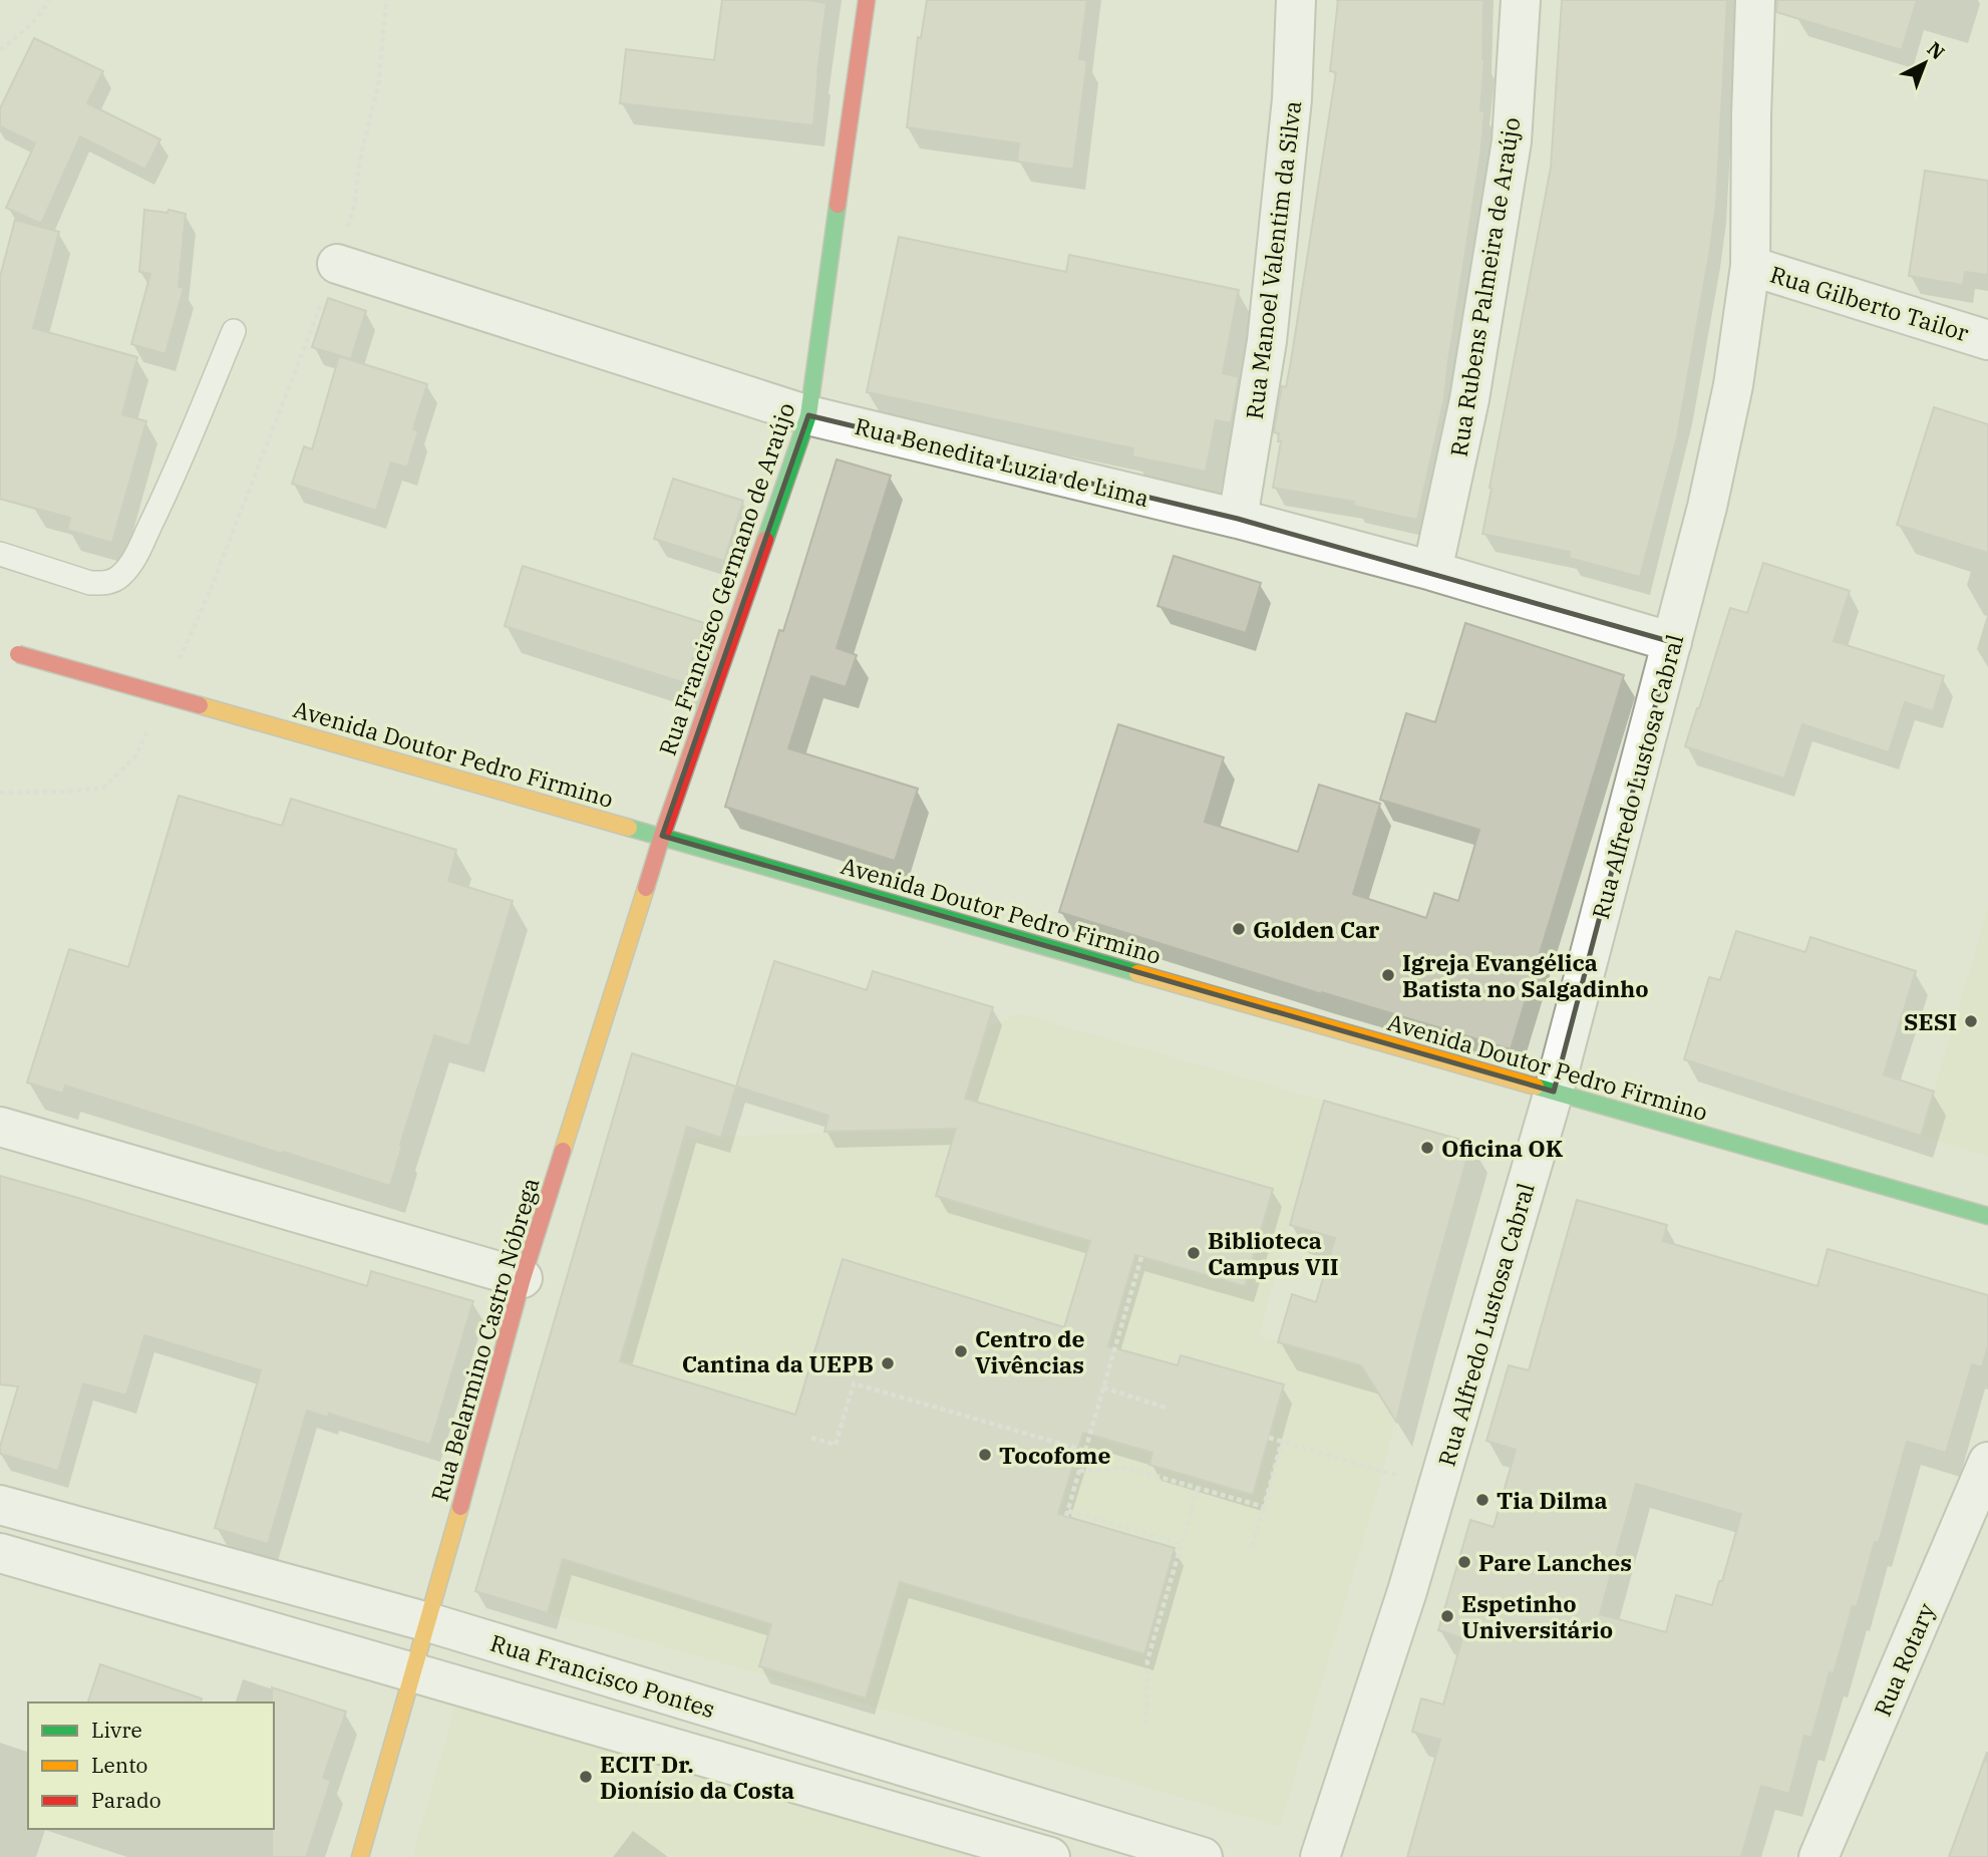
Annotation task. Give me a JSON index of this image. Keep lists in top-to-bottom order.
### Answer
{
  "streets": {
    "main road": ["Rua Francisco Germano de Araújo", "Avenida Doutor Pedro Firmino", "Rua Belarmino Castro Nóbrega"],
    "street": [
      "Rua Manoel Valentim da Silva",
      "Rua Rubens Palmeira de Araújo",
      "Rua Gilberto Tailor",
      "Rua Benedita Luzia de Lima",
      "Rua Alfredo Lustosa Cabral",
      "Rua Rotary",
      "Rua Francisco Pontes"
    ]
  },
  "crossings": [
    ["Rua Manoel Valentim da Silva", "Rua Benedita Luzia de Lima"],
    ["Rua Rubens Palmeira de Araújo", "Rua Benedita Luzia de Lima"],
    ["Rua Gilberto Tailor", "Rua Alfredo Lustosa Cabral"],
    ["Rua Benedita Luzia de Lima", "Rua Francisco Germano de Araújo"],
    ["Rua Benedita Luzia de Lima", "Rua Alfredo Lustosa Cabral"],
    ["Rua Francisco Germano de Araújo", "Avenida Doutor Pedro Firmino"],
    ["Rua Francisco Germano de Araújo", "Rua Belarmino Castro Nóbrega"],
    ["Avenida Doutor Pedro Firmino", "Rua Alfredo Lustosa Cabral"],
    ["Avenida Doutor Pedro Firmino", "Rua Belarmino Castro Nóbrega"],
    ["Rua Belarmino Castro Nóbrega", "Rua Francisco Pontes"]
  ],
  "places": [
    "Golden Car",
    "Igreja Evangélica Batista no Salgadinho",
    "SESI",
    "Oficina OK",
    "Biblioteca Campus VII",
    "Centro de Vivências",
    "Cantina da UEPB",
    "Tocofome",
    "Tia Dilma",
    "Pare Lanches",
    "Espetinho Universitário",
    "ECIT Dr. Dionísio da Costa"
  ],
  "legend": ["Livre", "Lento", "Parado"],
  "north": "top right"
}
